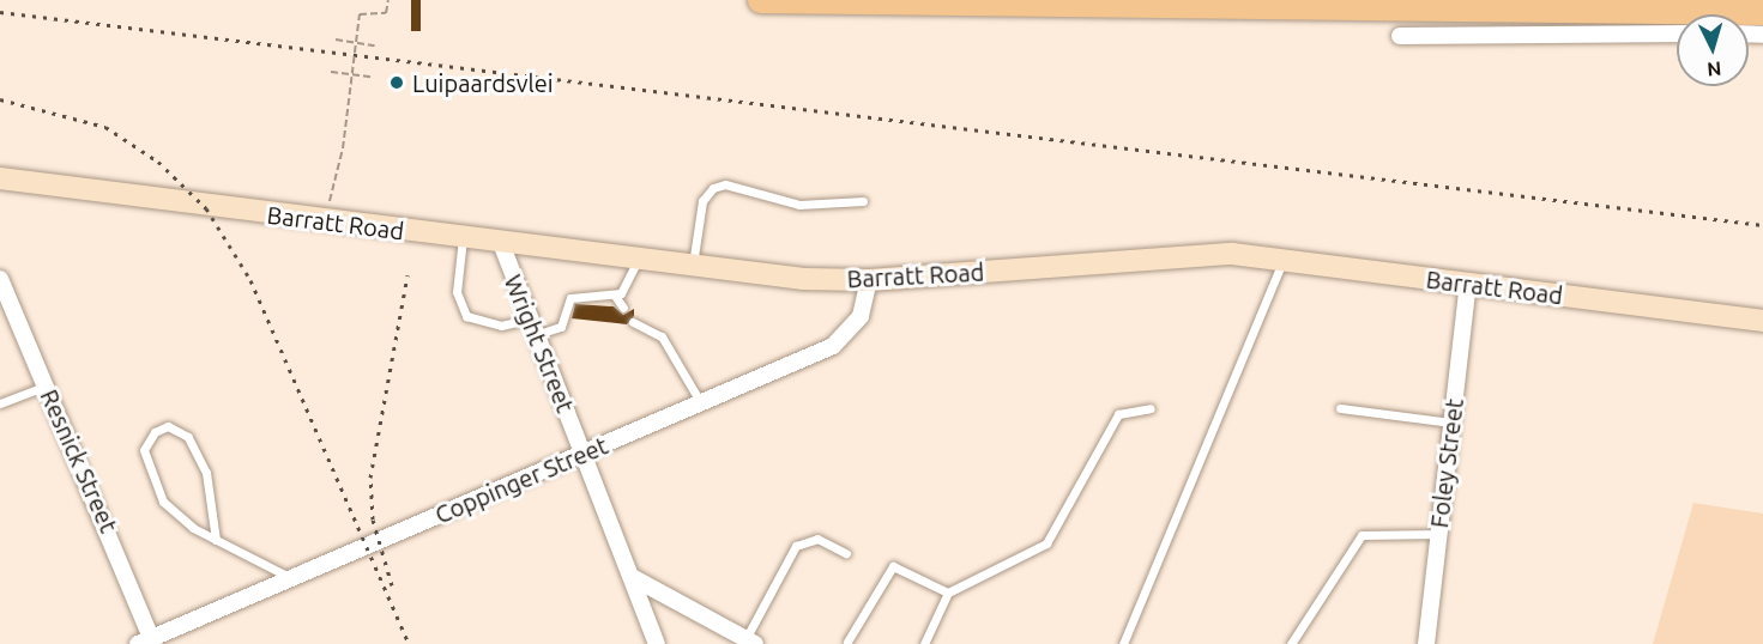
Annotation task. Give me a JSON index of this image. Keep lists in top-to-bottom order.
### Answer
{
  "streets": {
    "main road": ["Barratt Road"],
    "street": [
      "Wright Street",
      "Resnick Street",
      "Foley Street",
      "Coppinger Street"
    ]
  },
  "crossings": [
    ["Barratt Road", "Wright Street"],
    ["Barratt Road", "Foley Street"],
    ["Barratt Road", "Coppinger Street"],
    ["Wright Street", "Coppinger Street"],
    ["Resnick Street", "Coppinger Street"]
  ],
  "places": ["Luipaardsvlei"],
  "north": "bottom"
}
